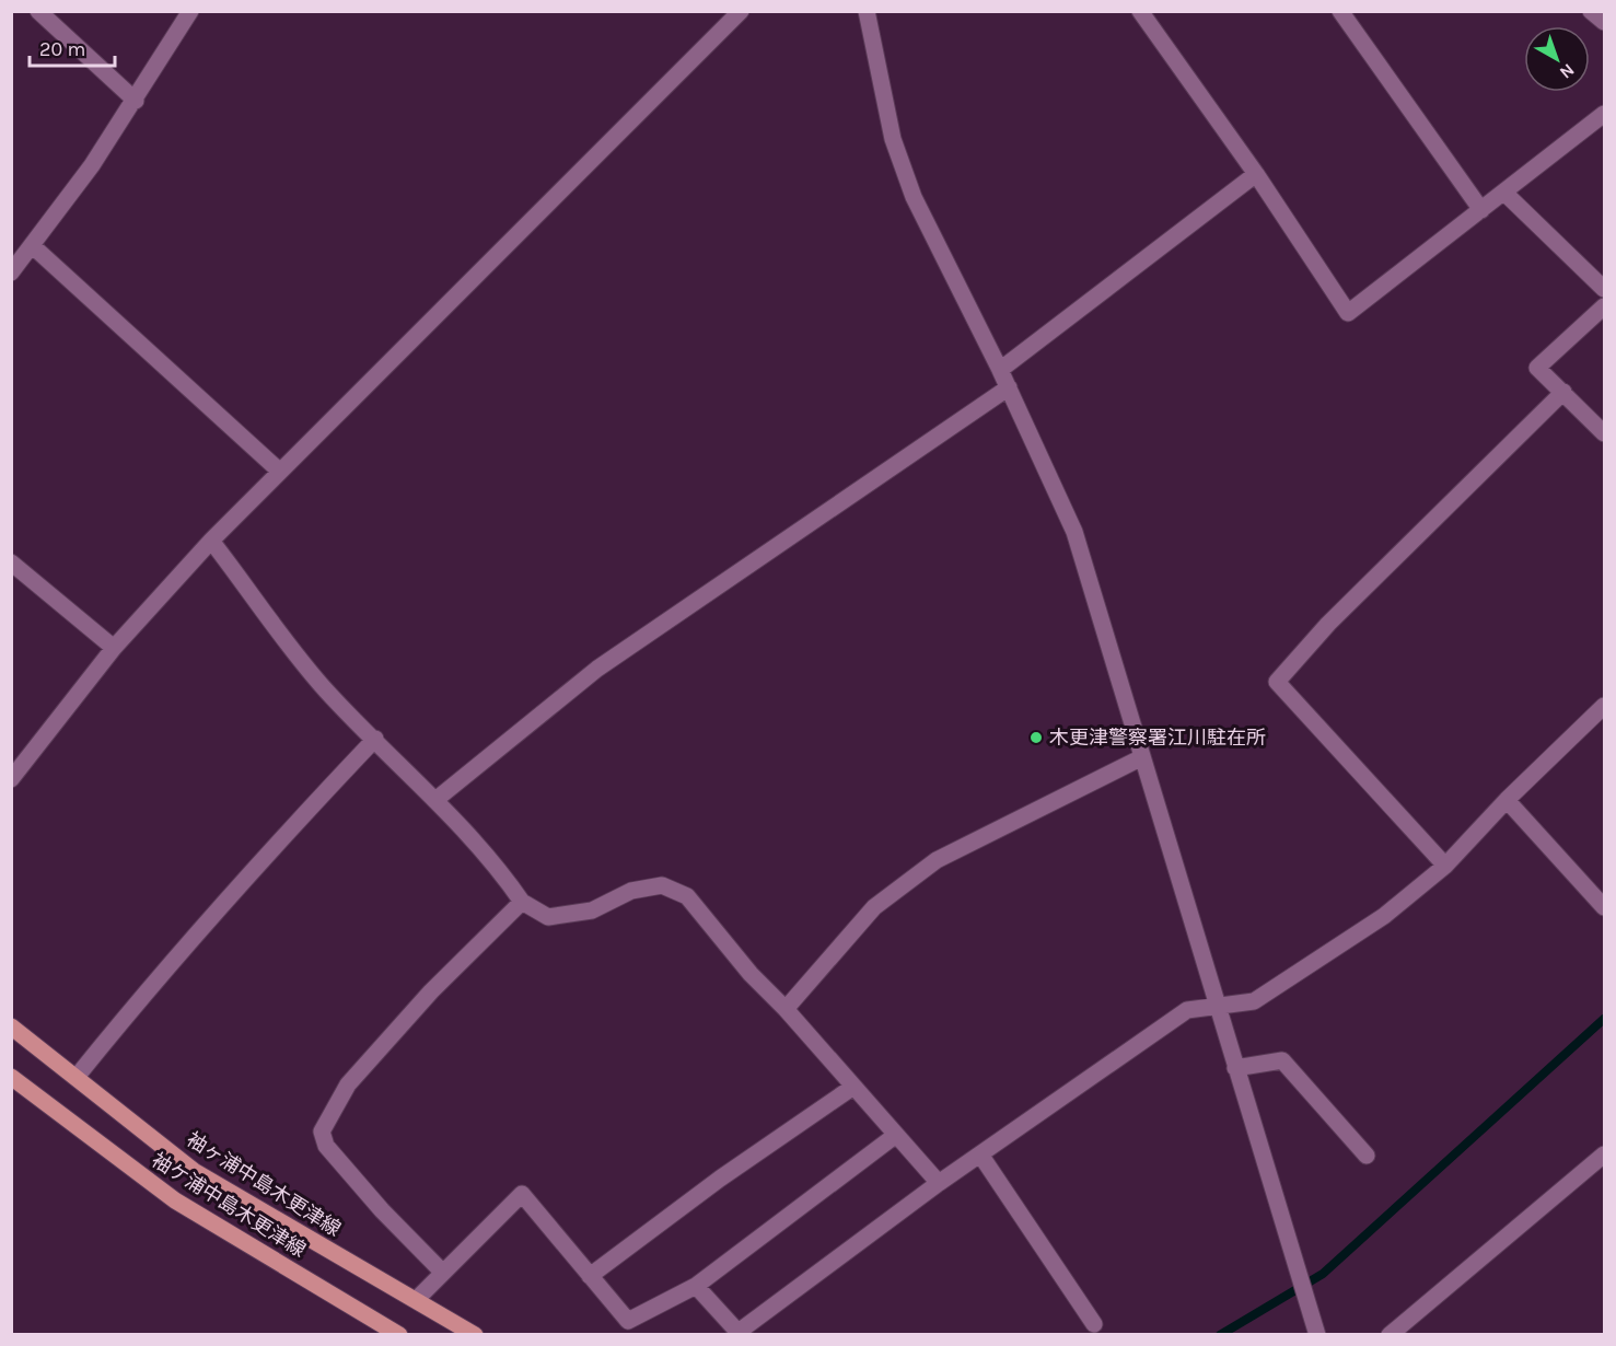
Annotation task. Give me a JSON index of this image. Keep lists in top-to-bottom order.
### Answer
{
  "streets": {
    "main road": ["袖ヶ浦中島木更津線", "袖ケ浦中島木更津線"]
  },
  "places": ["木更津警察署江川駐在所"],
  "scale_bar": "20 m",
  "north": "bottom right"
}
